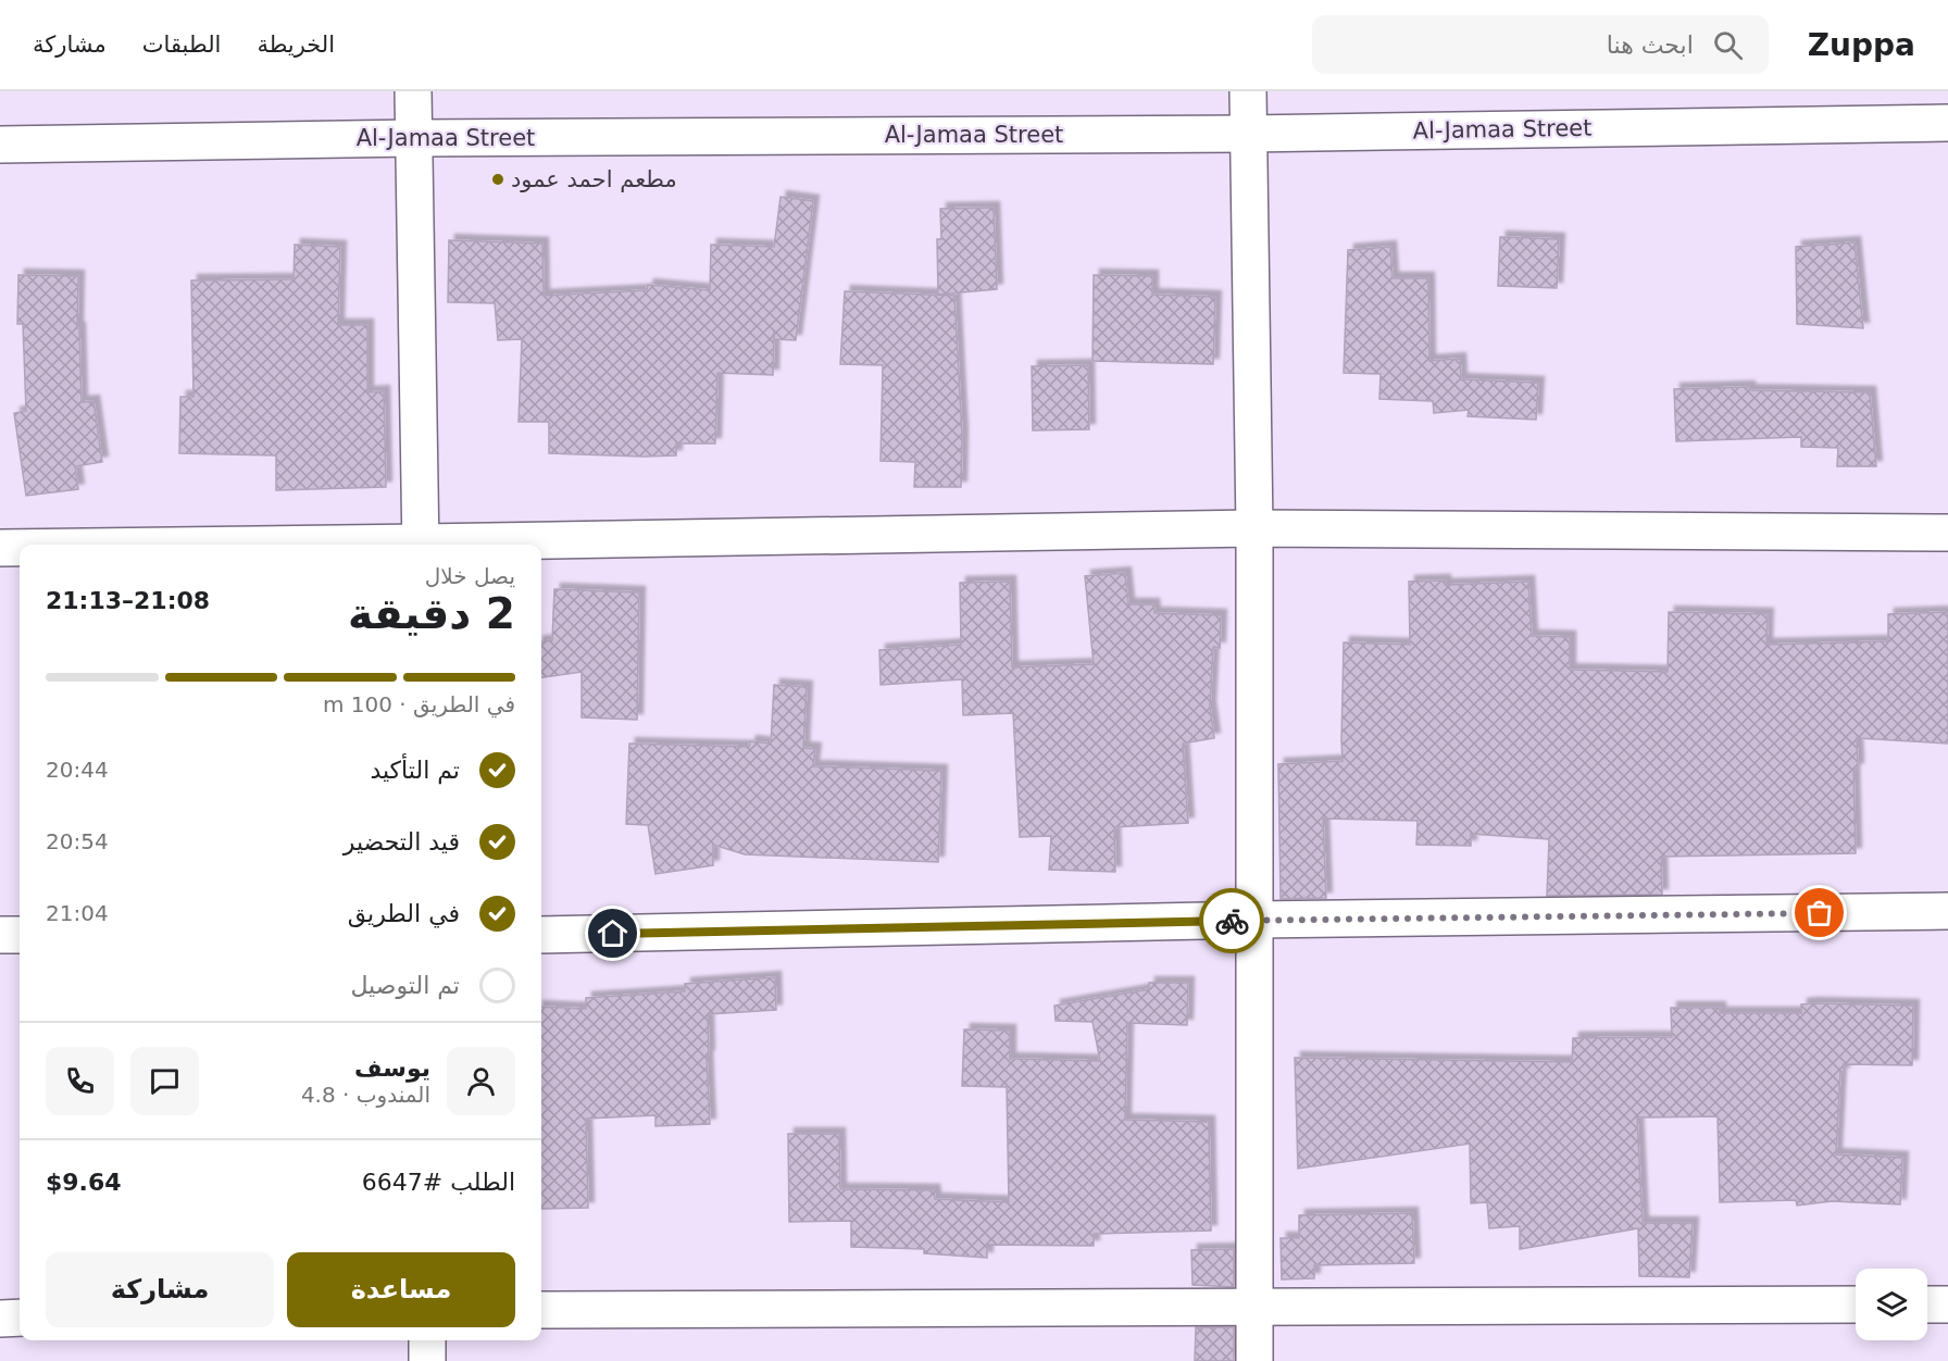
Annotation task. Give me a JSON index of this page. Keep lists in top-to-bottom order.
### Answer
{
  "streets": {
    "street": ["Al-Jamaa Street"]
  },
  "places": ["مطعم احمد عمود"],
  "page": {
    "header": "Zuppa",
    "search": "ابحث هنا",
    "nav": ["الخريطة", "الطبقات", "مشاركة"],
    "heading": ["2 دقيقة", "يصل خلال", "21:08–21:13"],
    "panel": [
      "يوسف",
      "المندوب · 4.8",
      "الطلب #6647",
      "$9.64"
    ],
    "bar": "في الطريق · 100 m",
    "list": [
      ["تم التأكيد", "20:44"],
      ["قيد التحضير", "20:54"],
      ["في الطريق", "21:04"],
      "تم التوصيل"
    ],
    "buttons": ["مساعدة", "مشاركة"]
  }
}
